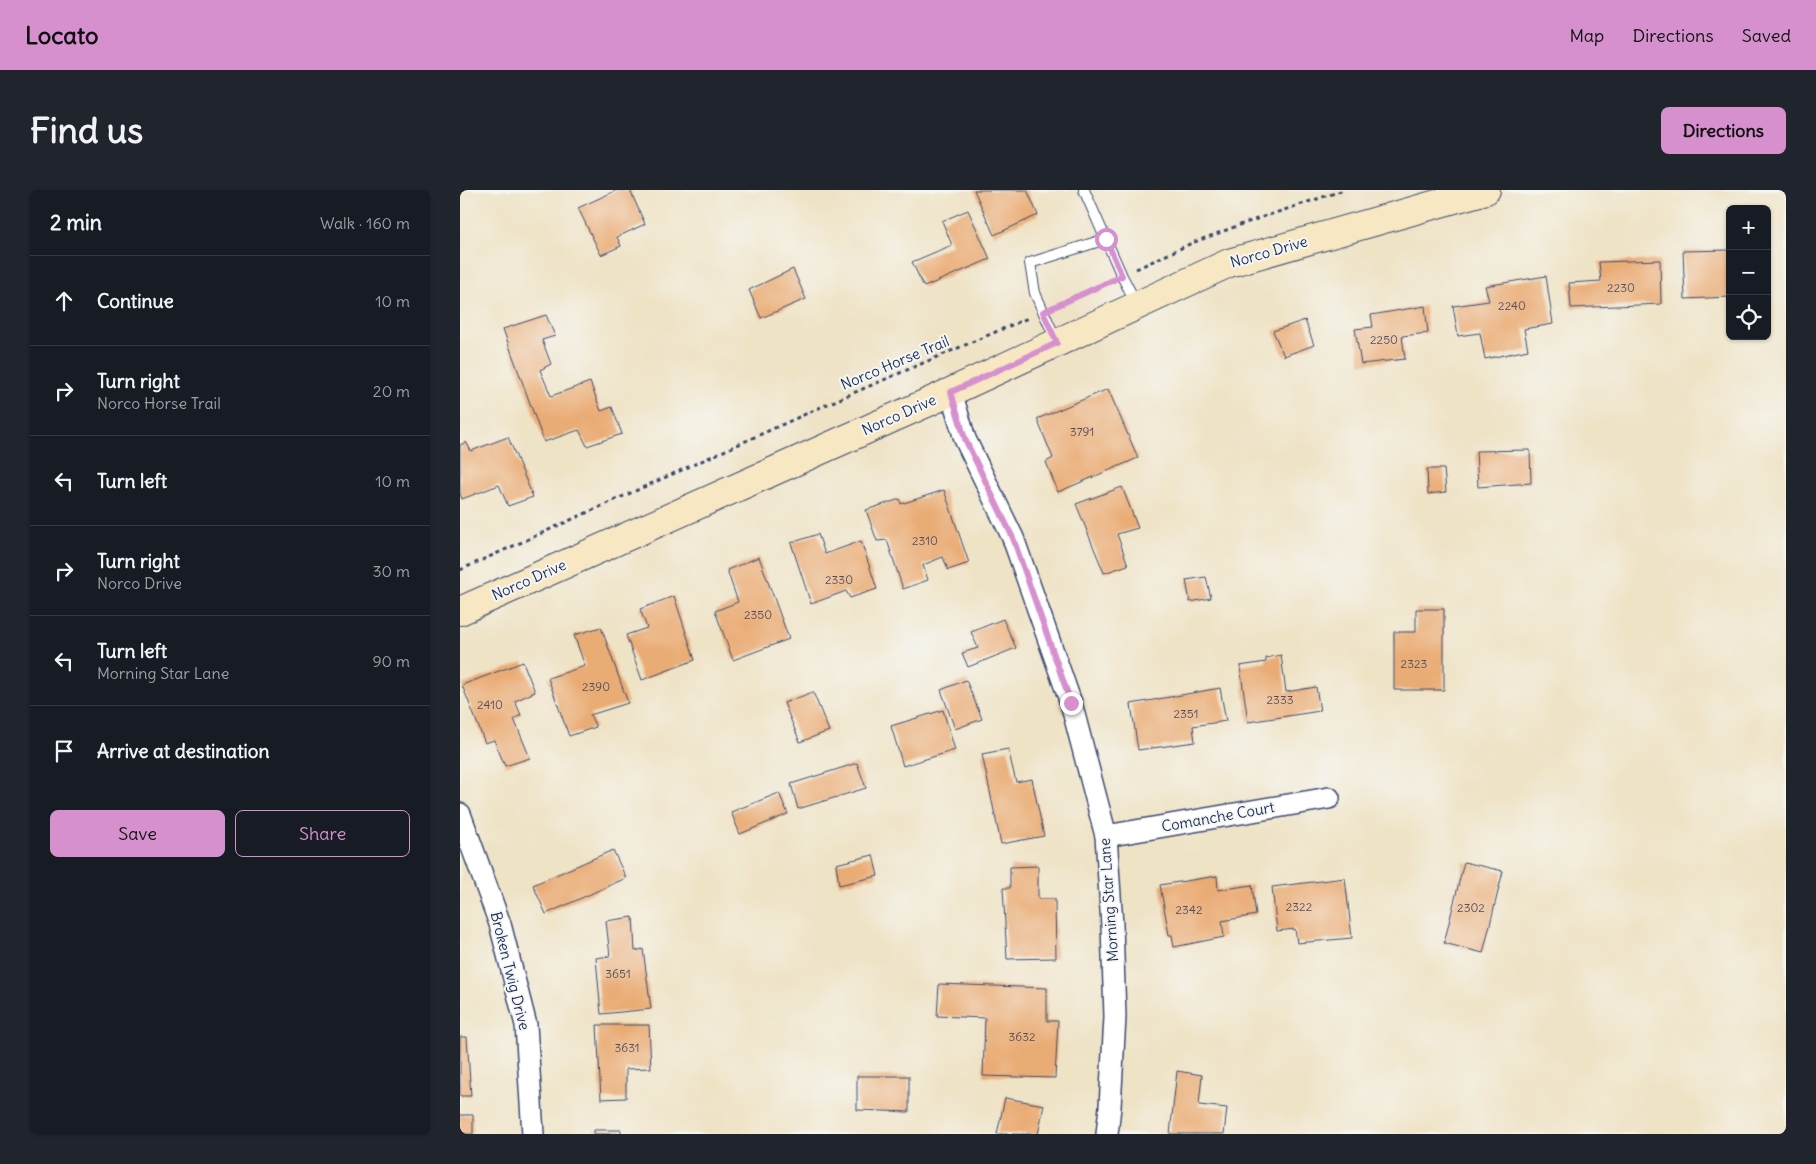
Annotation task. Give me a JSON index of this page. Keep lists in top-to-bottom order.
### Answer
{
  "streets": {
    "main road": ["Norco Drive"],
    "street": ["Comanche Court", "Morning Star Lane", "Broken Twig Drive"],
    "path": ["Norco Horse Trail"]
  },
  "crossings": [
    ["Norco Drive", "Morning Star Lane"],
    ["Comanche Court", "Morning Star Lane"]
  ],
  "house_numbers": [
    "2230",
    "2240",
    "2250",
    "3791",
    "2310",
    "2330",
    "2350",
    "2323",
    "2390",
    "2333",
    "2410",
    "2351",
    "2322",
    "2302",
    "2342",
    "3651",
    "3632",
    "3631"
  ],
  "page": {
    "header": "Locato",
    "nav": ["Map", "Directions", "Saved"],
    "buttons": [
      "Directions",
      ["Save", "Share"]
    ],
    "title": "Find us",
    "heading": ["2 min", "Walk · 160 m"],
    "map_buttons": ["+", "−"],
    "list": [
      ["Continue", "10 m"],
      ["Turn right", "Norco Horse Trail", "20 m"],
      ["Turn left", "10 m"],
      ["Turn right", "Norco Drive", "30 m"],
      ["Turn left", "Morning Star Lane", "90 m"],
      "Arrive at destination"
    ]
  }
}
